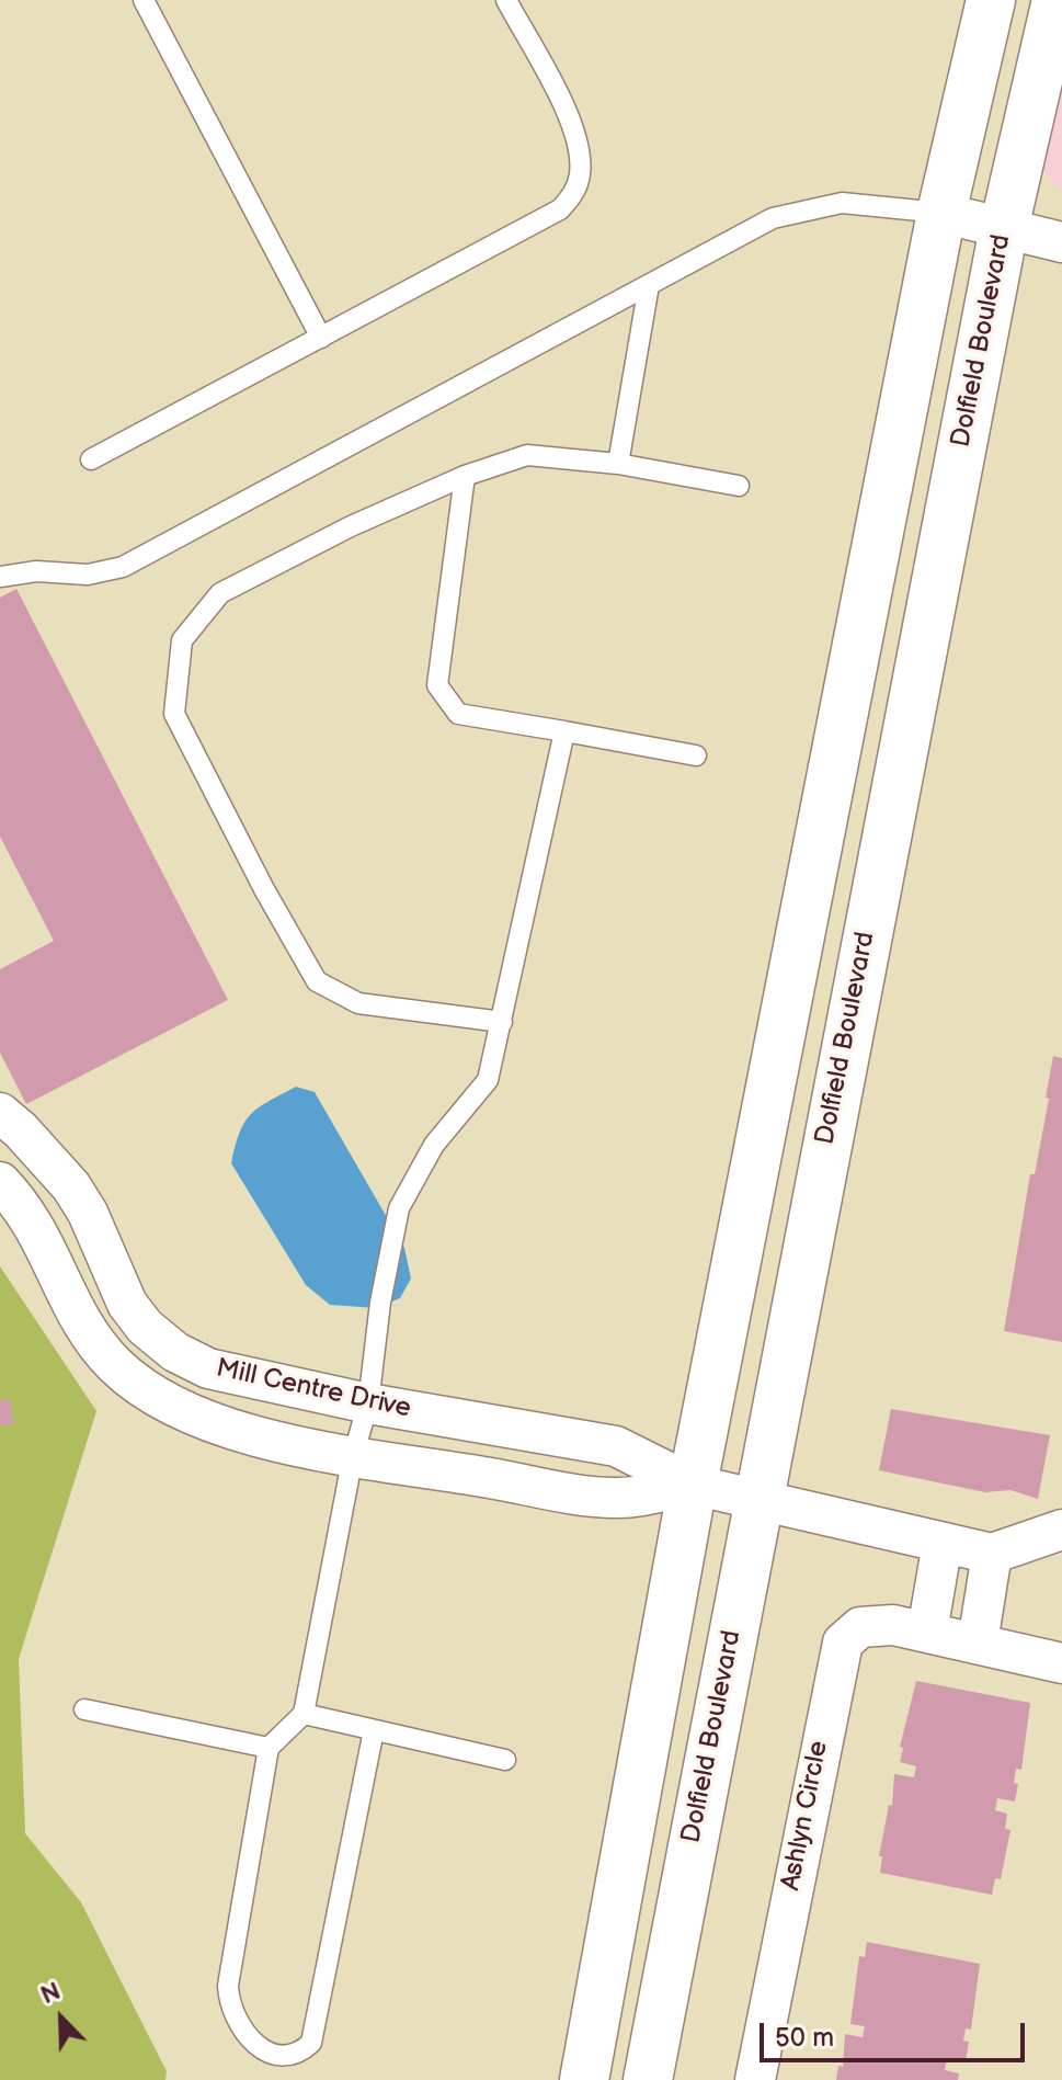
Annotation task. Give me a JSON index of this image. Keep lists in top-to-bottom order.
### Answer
{
  "streets": {
    "main road": ["Dolfield Boulevard"],
    "street": ["Mill Centre Drive", "Ashlyn Circle"]
  },
  "crossings": [
    ["Dolfield Boulevard", "Mill Centre Drive"]
  ],
  "scale_bar": "50 m",
  "north": "top left"
}
